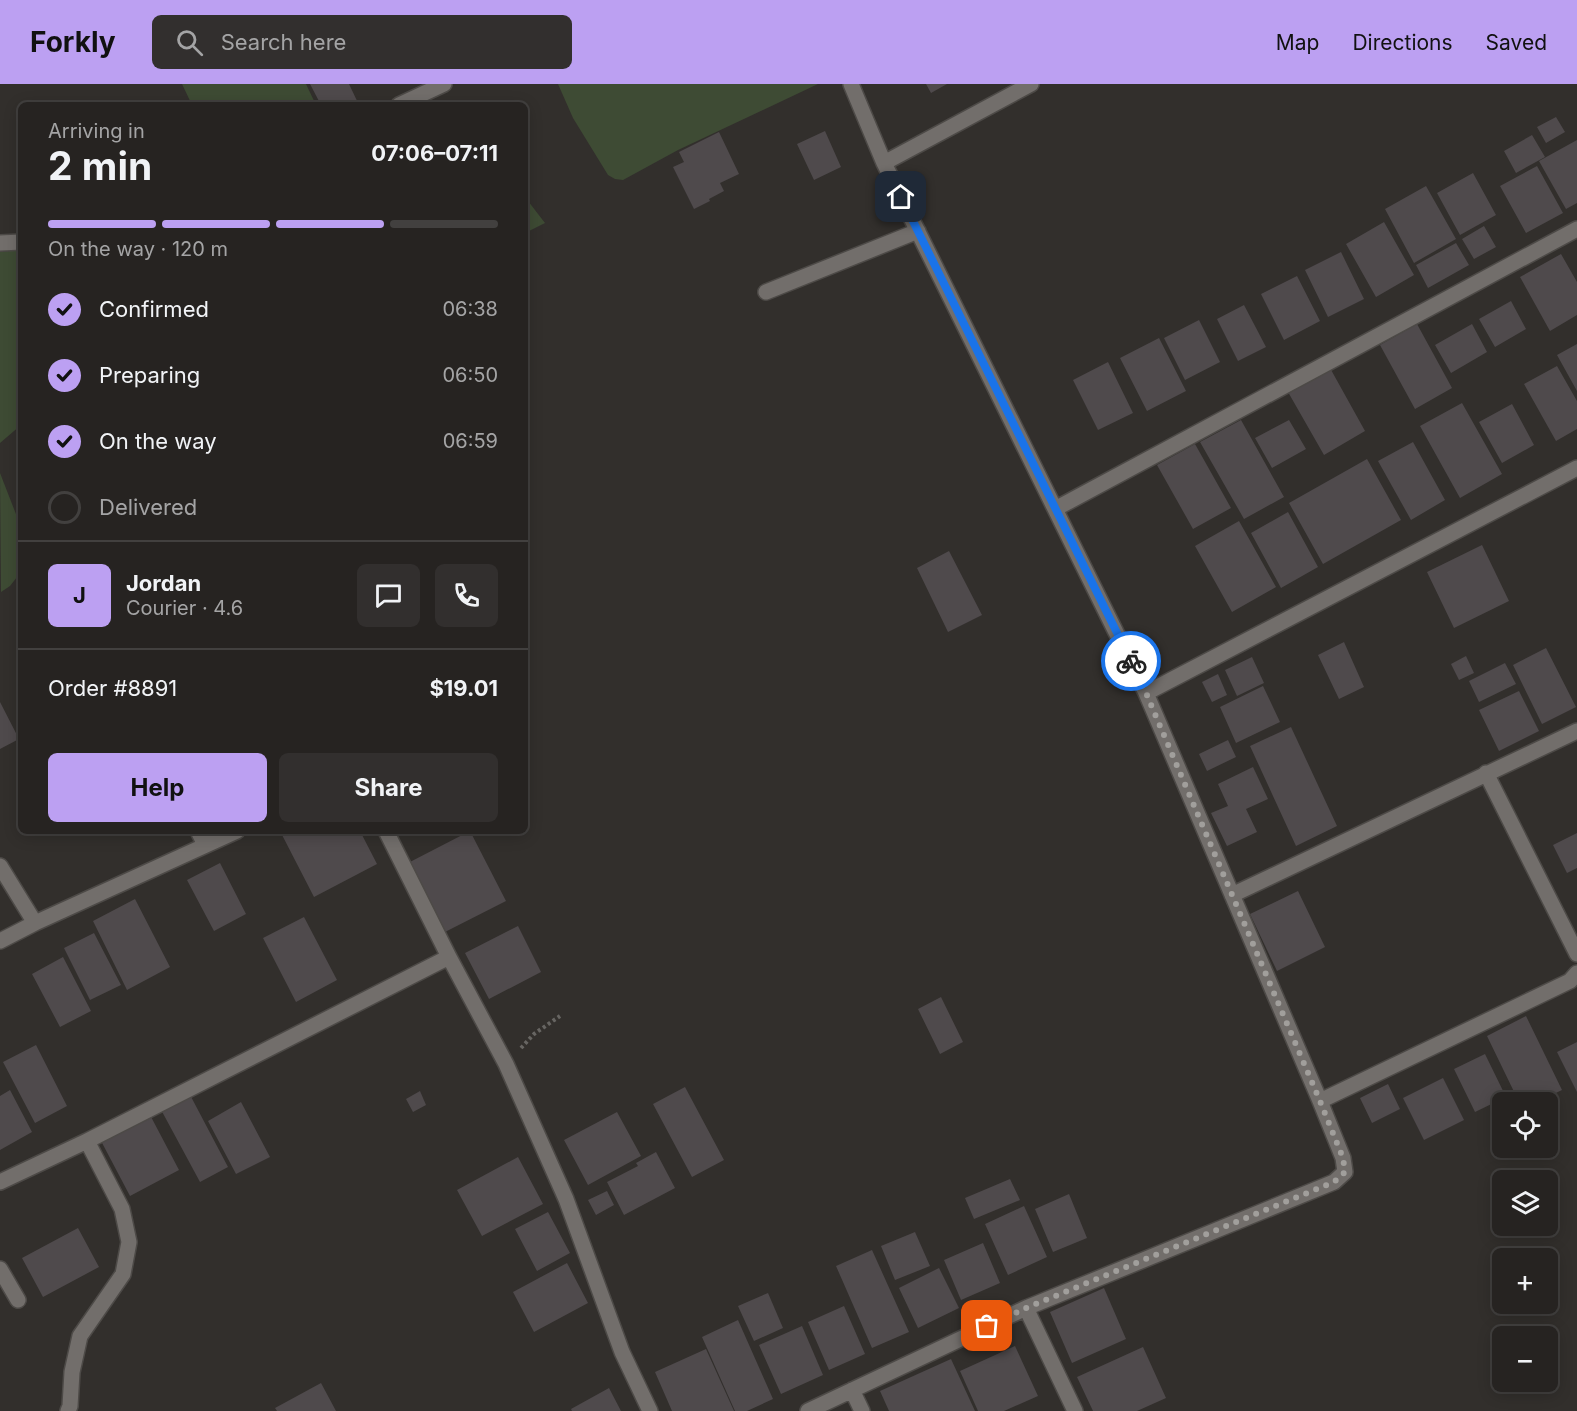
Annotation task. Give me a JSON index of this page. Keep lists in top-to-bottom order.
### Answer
{
  "page": {
    "header": "Forkly",
    "search": "Search here",
    "nav": ["Map", "Directions", "Saved"],
    "heading": ["2 min", "Arriving in", "07:06–07:11"],
    "panel": [
      "Jordan",
      "Courier · 4.6",
      "Order #8891",
      "$19.01"
    ],
    "bar": "On the way · 120 m",
    "list": [
      ["Confirmed", "06:38"],
      ["Preparing", "06:50"],
      ["On the way", "06:59"],
      "Delivered"
    ],
    "round": "J",
    "buttons": ["Help", "Share"],
    "map_buttons": ["+", "−"]
  }
}
